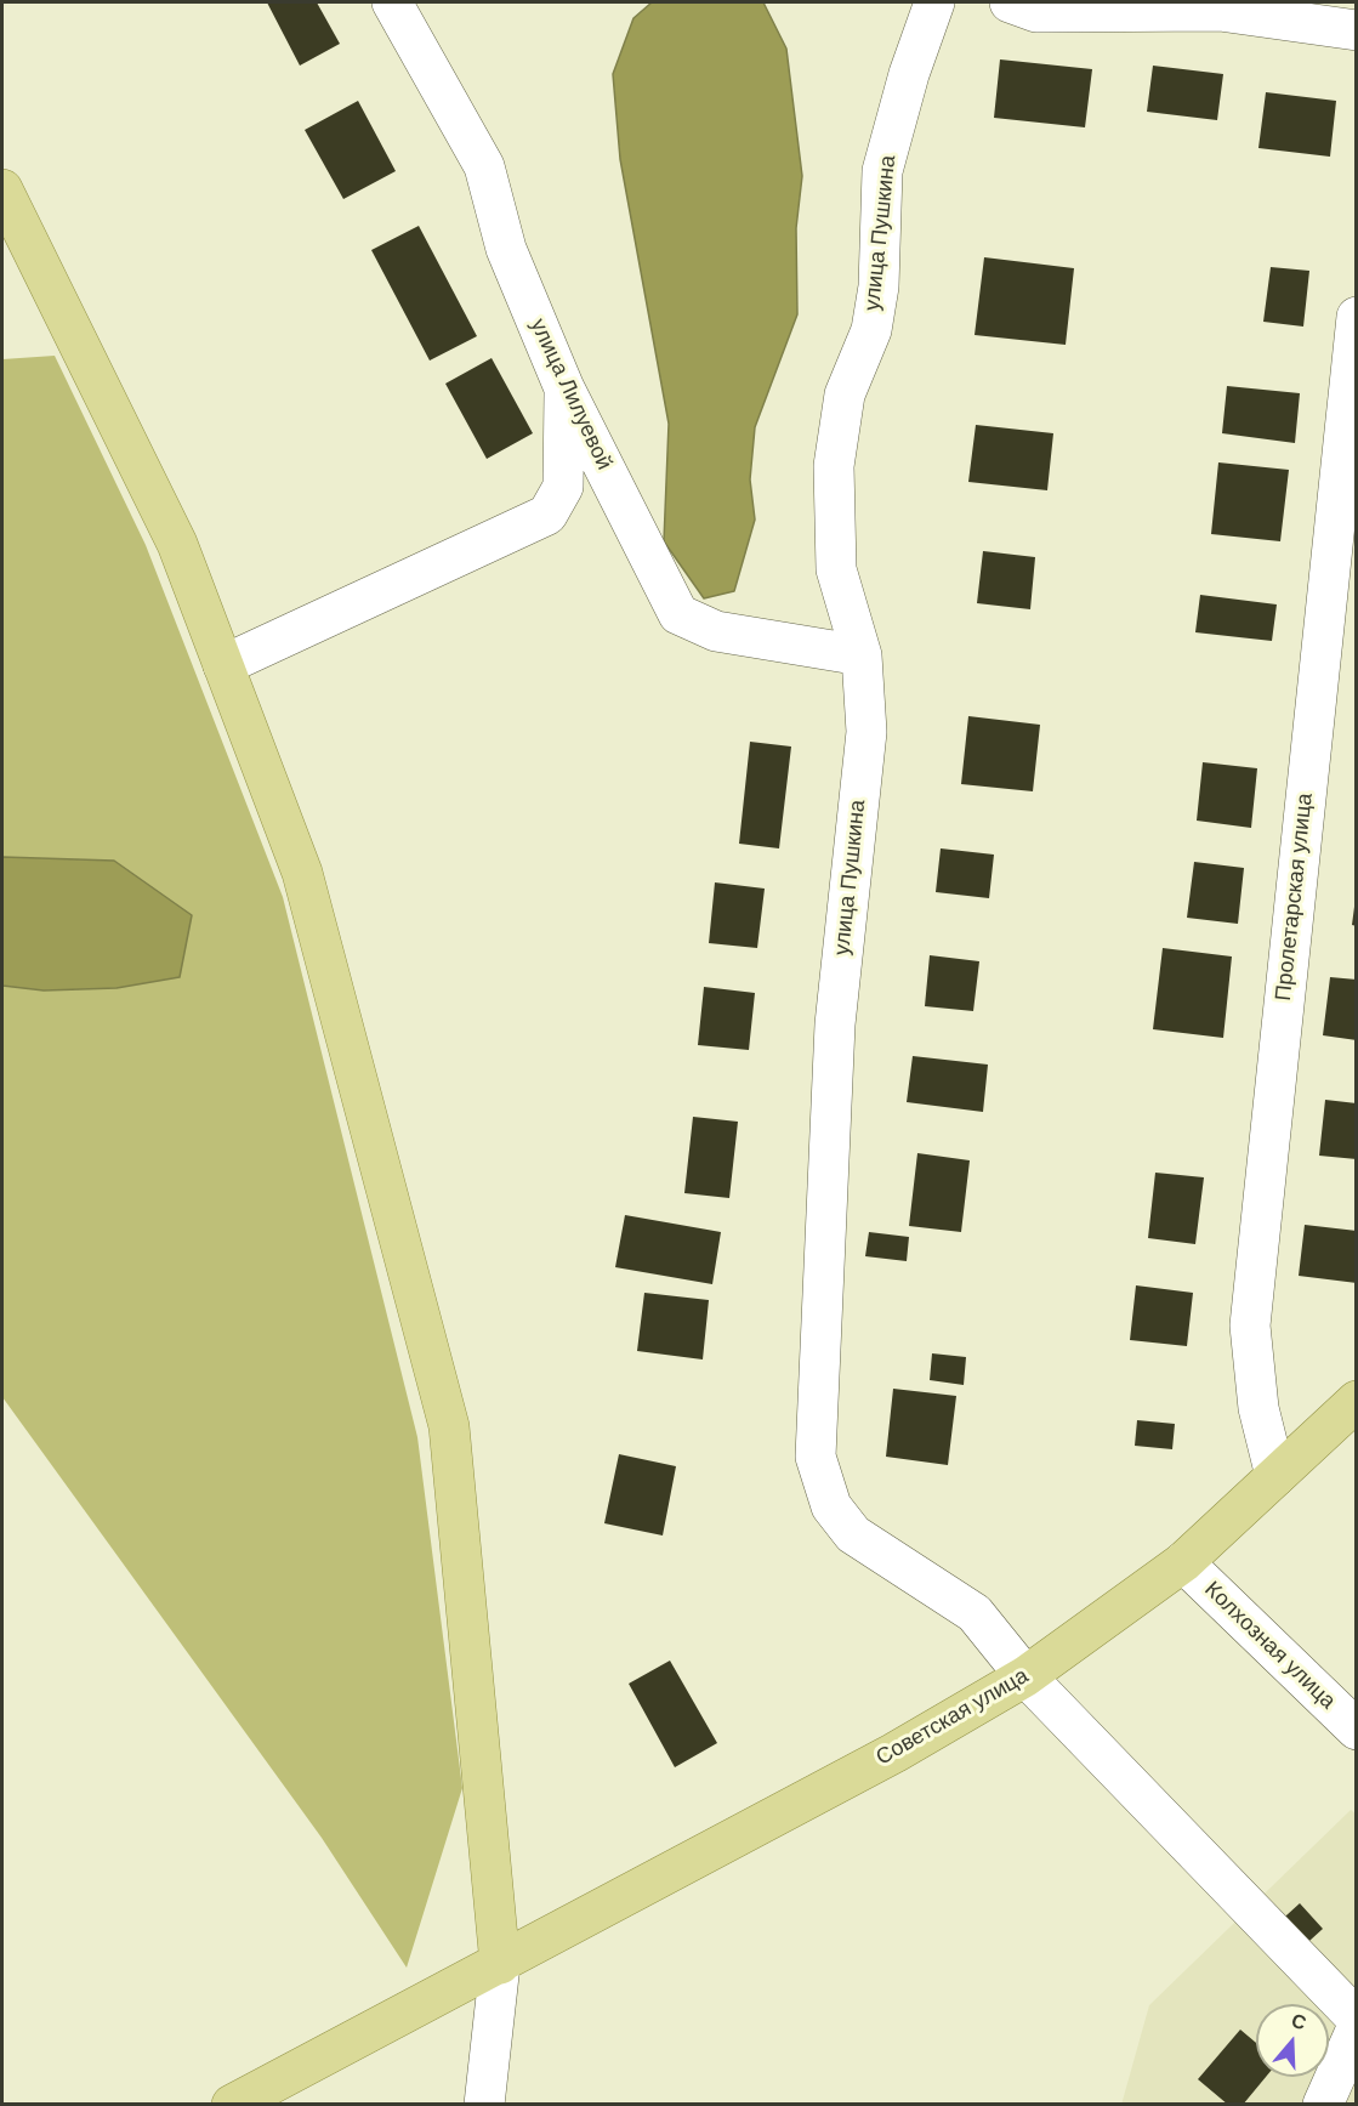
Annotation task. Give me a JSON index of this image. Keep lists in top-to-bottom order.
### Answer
{
  "streets": {
    "main road": ["Советская улица"],
    "street": [
      "улица Пушкина",
      "улица Лилуевой",
      "Пролетарская улица",
      "Колхозная улица"
    ]
  },
  "crossings": [
    ["улица Пушкина", "улица Лилуевой"],
    ["улица Пушкина", "Советская улица"],
    ["Пролетарская улица", "Советская улица"],
    ["Колхозная улица", "Советская улица"]
  ],
  "north": "top"
}
